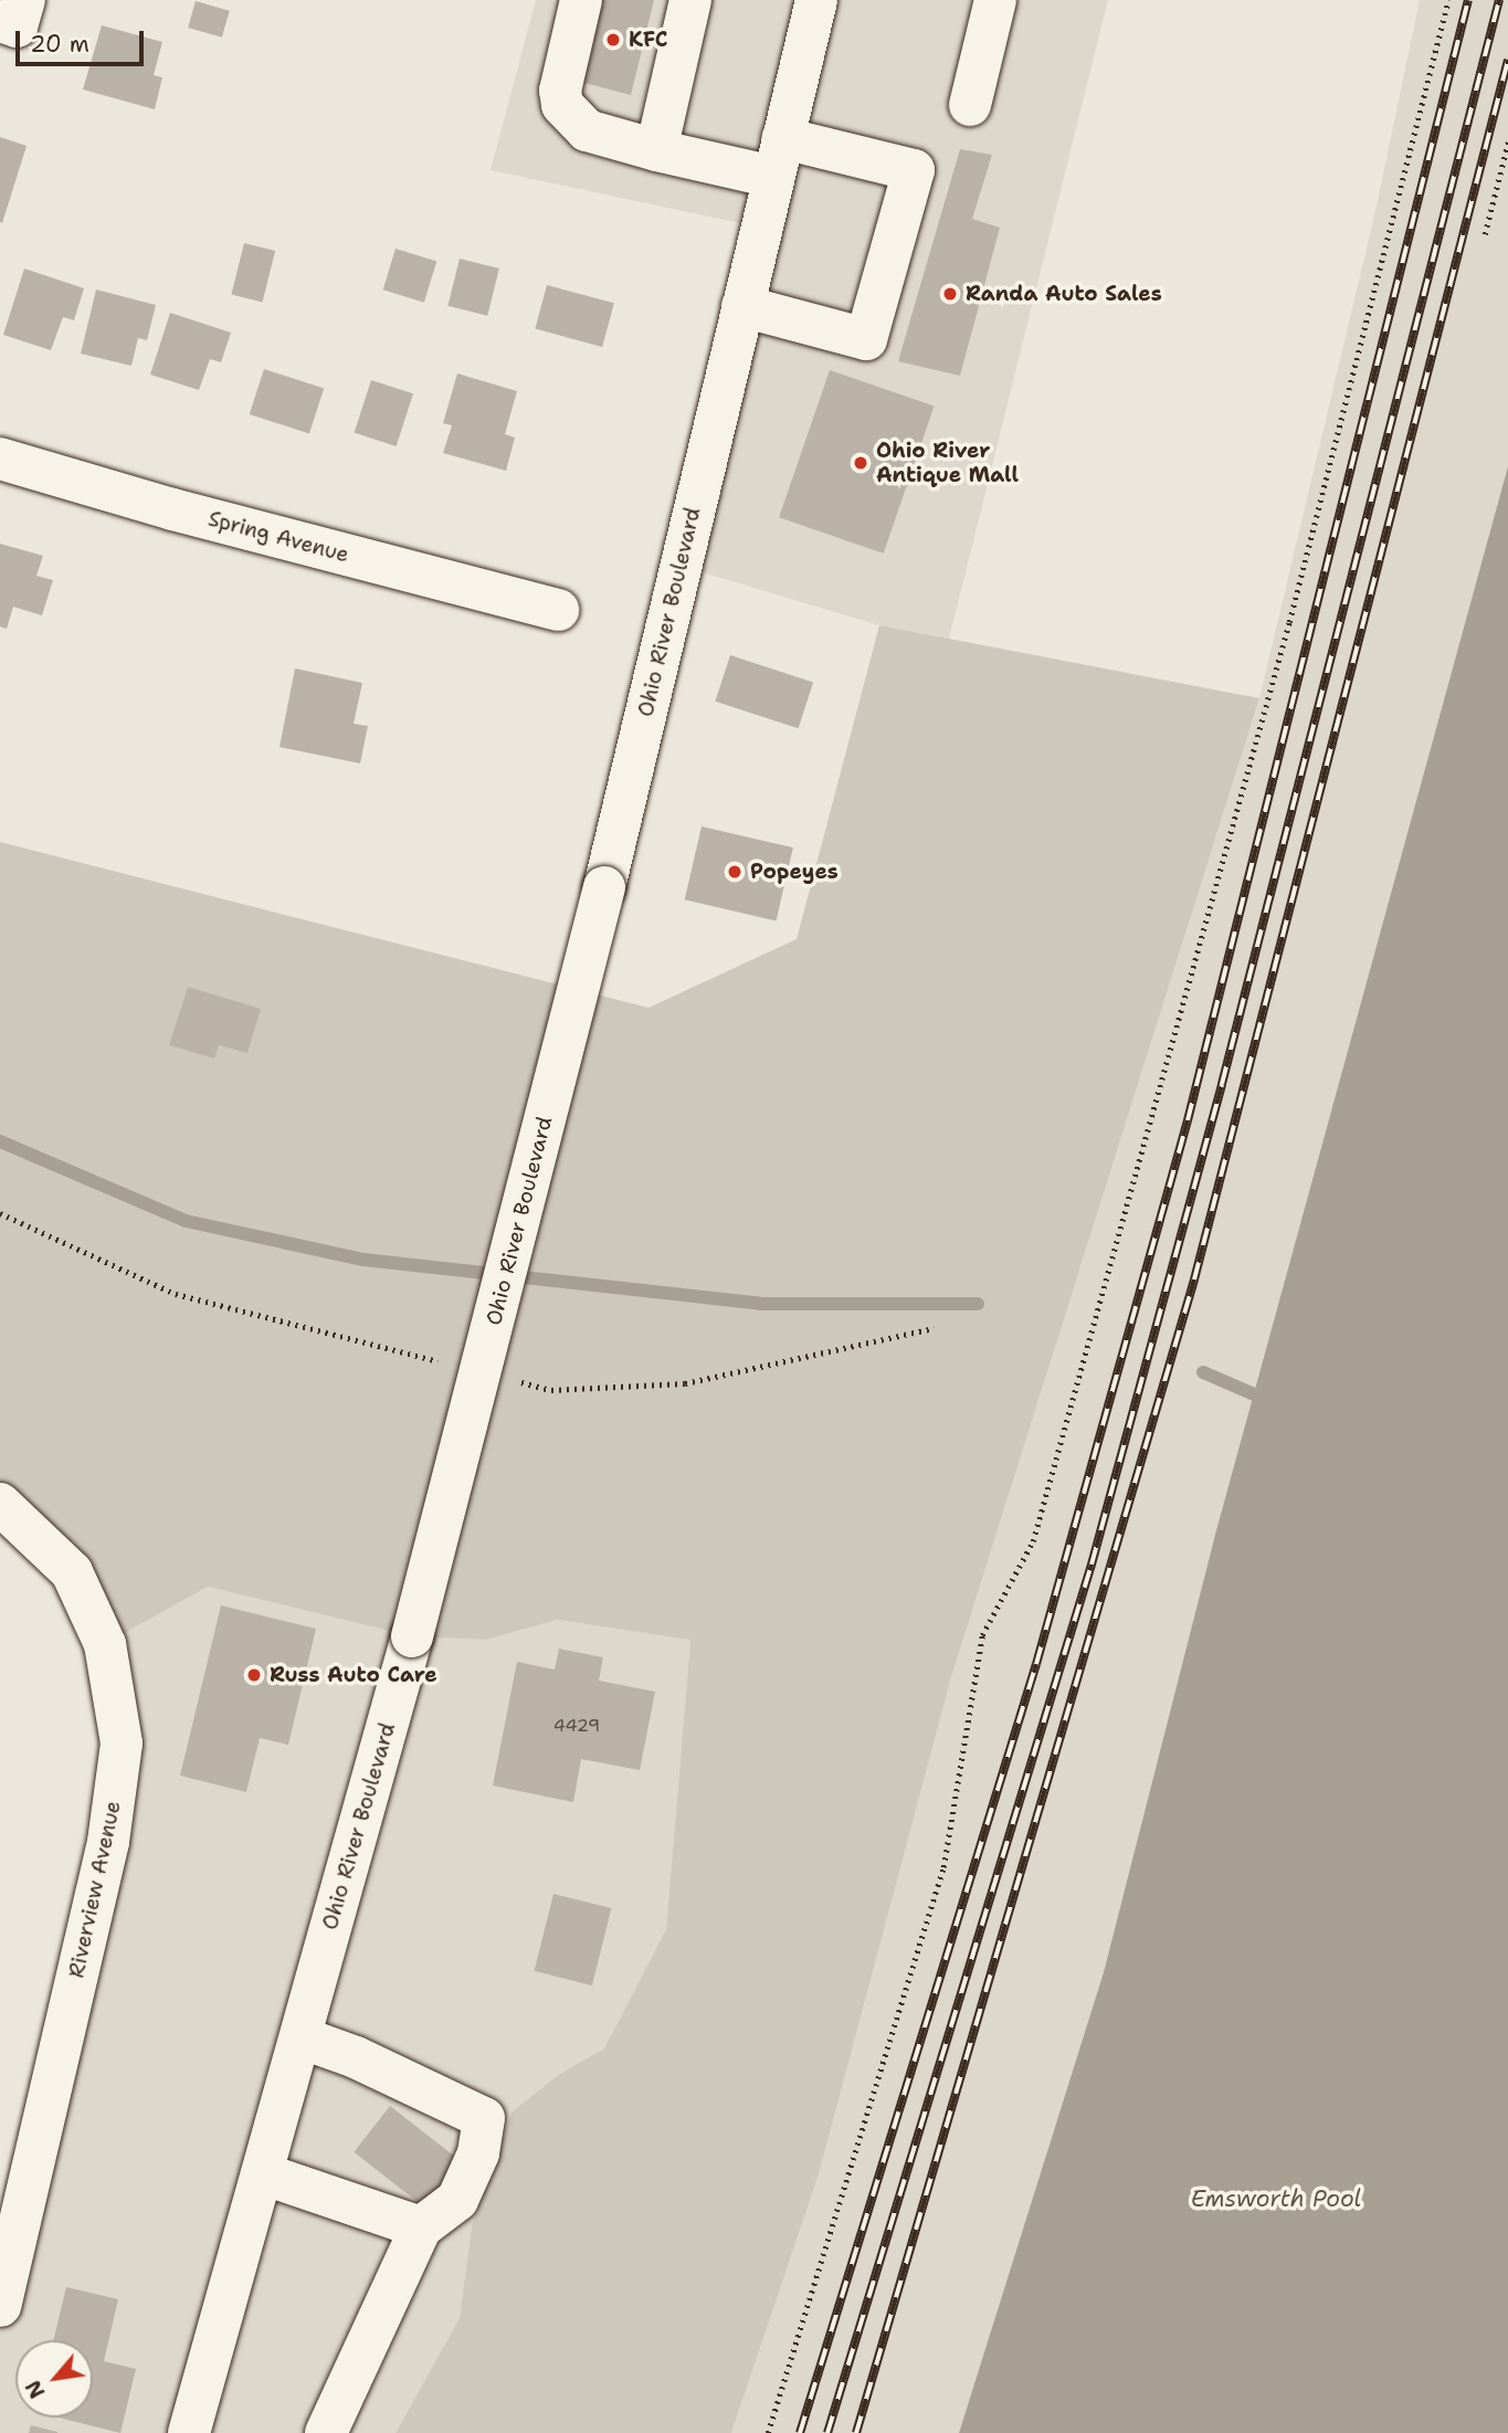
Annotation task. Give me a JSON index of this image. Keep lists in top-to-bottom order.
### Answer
{
  "streets": {
    "main road": ["Spring Avenue", "Ohio River Boulevard", "Riverview Avenue"]
  },
  "water": ["Emsworth Pool"],
  "places": [
    "KFC",
    "Randa Auto Sales",
    "Ohio River Antique Mall",
    "Popeyes",
    "Russ Auto Care"
  ],
  "house_numbers": ["4429"],
  "scale_bar": "20 m",
  "north": "bottom left"
}
